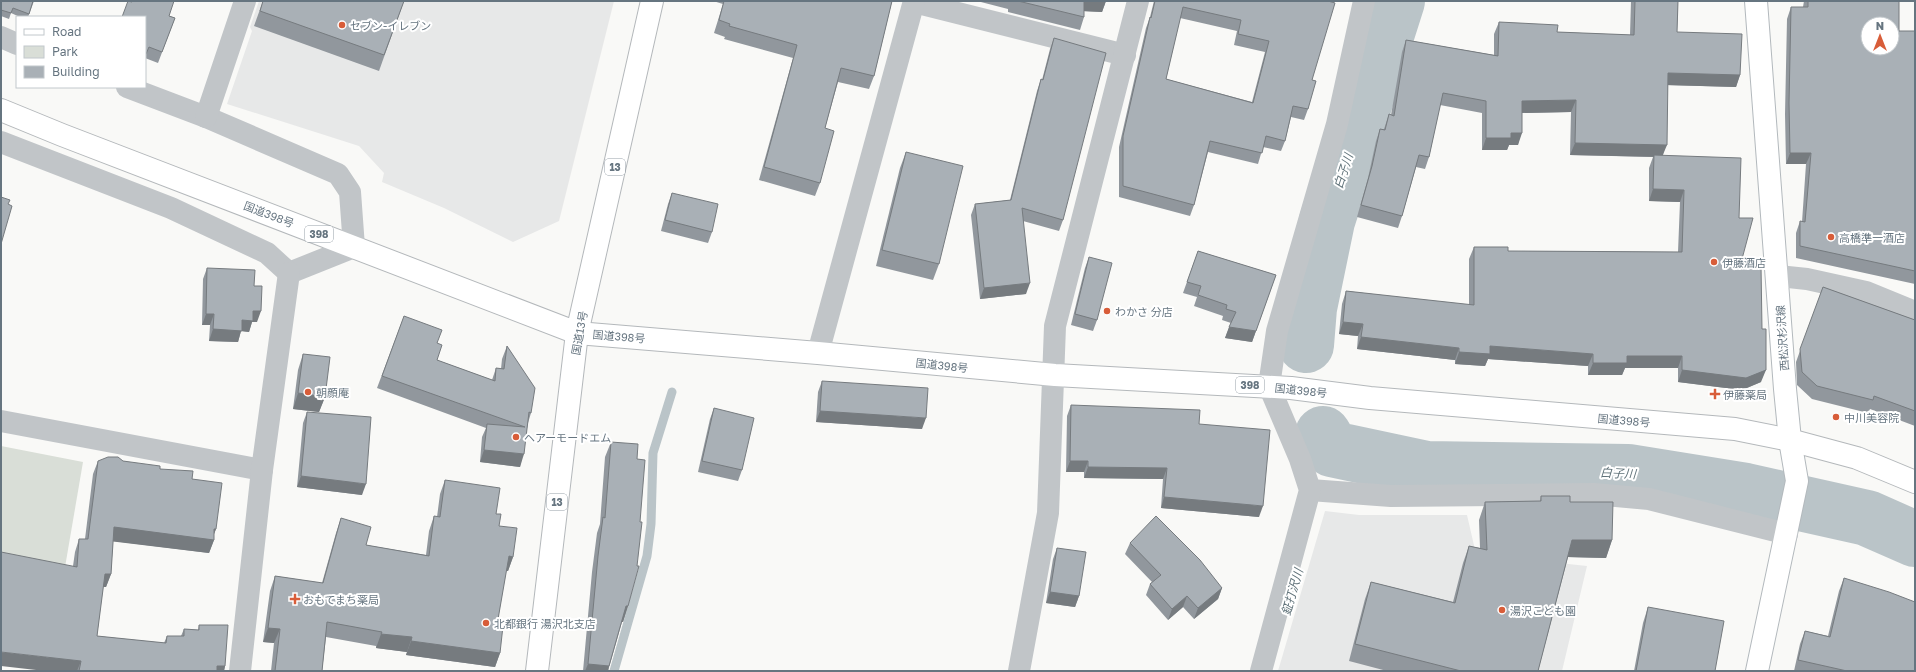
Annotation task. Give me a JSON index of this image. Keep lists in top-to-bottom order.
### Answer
{
  "streets": {
    "main road": [
      "13",
      "国道398号",
      "398",
      "国道13号",
      "西松沢杉沢線"
    ]
  },
  "crossings": [
    ["国道398号", "国道13号"],
    ["国道398号", "西松沢杉沢線"]
  ],
  "water": ["白子川", "鉦打沢川"],
  "places": {
    "other": [
      "セブン-イレブン",
      "高橋準一酒店",
      "伊藤酒店",
      "わかさ 分店",
      "朝顔庵",
      "中川美容院",
      "ヘアーモードエム",
      "湯沢こども園",
      "北都銀行 湯沢北支店"
    ],
    "health": ["伊藤薬局", "おもてまち薬局"]
  },
  "legend": ["Road", "Park", "Building"],
  "north": "top"
}
